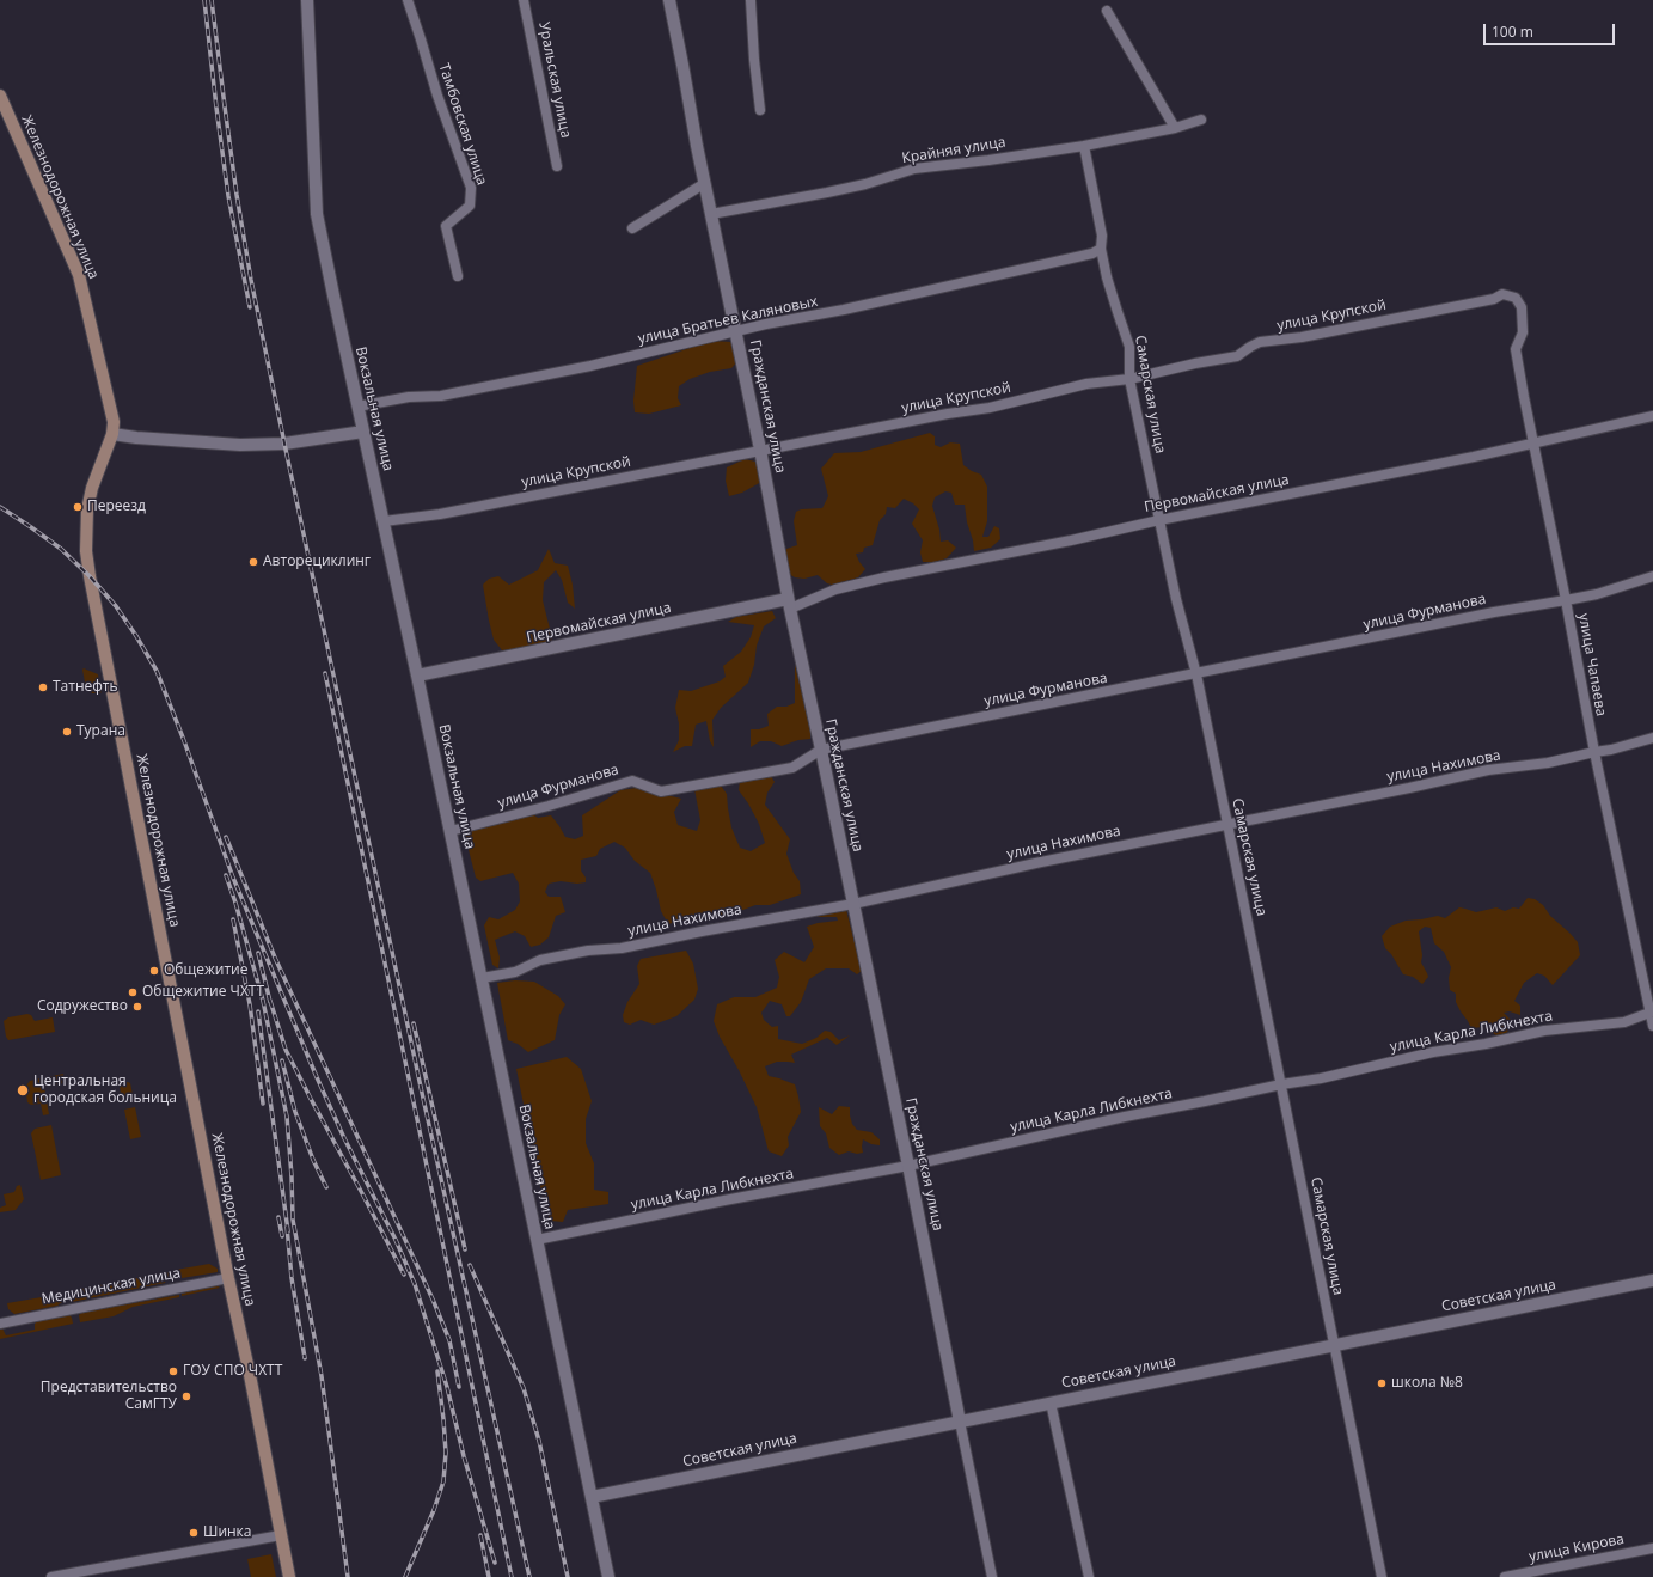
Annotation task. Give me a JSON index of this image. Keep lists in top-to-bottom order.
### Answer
{
  "streets": {
    "main road": ["Железнодорожная улица"],
    "street": [
      "Уральская улица",
      "Тамбовская улица",
      "Крайняя улица",
      "улица Крупской",
      "улица Братьев Каляновых",
      "Самарская улица",
      "Гражданская улица",
      "Вокзальная улица",
      "Первомайская улица",
      "улица Фурманова",
      "улица Чапаева",
      "улица Нахимова",
      "улица Карла Либкнехта",
      "Медицинская улица",
      "Советская улица",
      "улица Кирова"
    ]
  },
  "crossings": [
    ["Крайняя улица", "Самарская улица"],
    ["Крайняя улица", "Гражданская улица"],
    ["Железнодорожная улица", "Медицинская улица"],
    ["улица Крупской", "Самарская улица"],
    ["улица Крупской", "Гражданская улица"],
    ["улица Крупской", "Вокзальная улица"],
    ["улица Крупской", "улица Чапаева"],
    ["улица Братьев Каляновых", "Самарская улица"],
    ["улица Братьев Каляновых", "Гражданская улица"],
    ["улица Братьев Каляновых", "Вокзальная улица"],
    ["Самарская улица", "Первомайская улица"],
    ["Самарская улица", "улица Фурманова"],
    ["Самарская улица", "улица Нахимова"],
    ["Самарская улица", "улица Карла Либкнехта"],
    ["Самарская улица", "Советская улица"],
    ["Гражданская улица", "Первомайская улица"],
    ["Гражданская улица", "улица Фурманова"],
    ["Гражданская улица", "улица Нахимова"],
    ["Гражданская улица", "улица Карла Либкнехта"],
    ["Гражданская улица", "Советская улица"],
    ["Вокзальная улица", "Первомайская улица"],
    ["Вокзальная улица", "улица Фурманова"],
    ["Вокзальная улица", "улица Нахимова"],
    ["Вокзальная улица", "улица Карла Либкнехта"],
    ["Вокзальная улица", "Советская улица"],
    ["Первомайская улица", "улица Чапаева"],
    ["улица Фурманова", "улица Чапаева"],
    ["улица Чапаева", "улица Нахимова"],
    ["улица Чапаева", "улица Карла Либкнехта"]
  ],
  "places": [
    "Переезд",
    "Авторециклинг",
    "Татнефть",
    "Турана",
    "Общежитие",
    "Общежитие ЧХТТ",
    "Содружество",
    "Центральная городская больница",
    "ГОУ СПО ЧХТТ",
    "школа №8",
    "Представительство СамГТУ",
    "Шинка"
  ],
  "scale_bar": "100 m"
}
